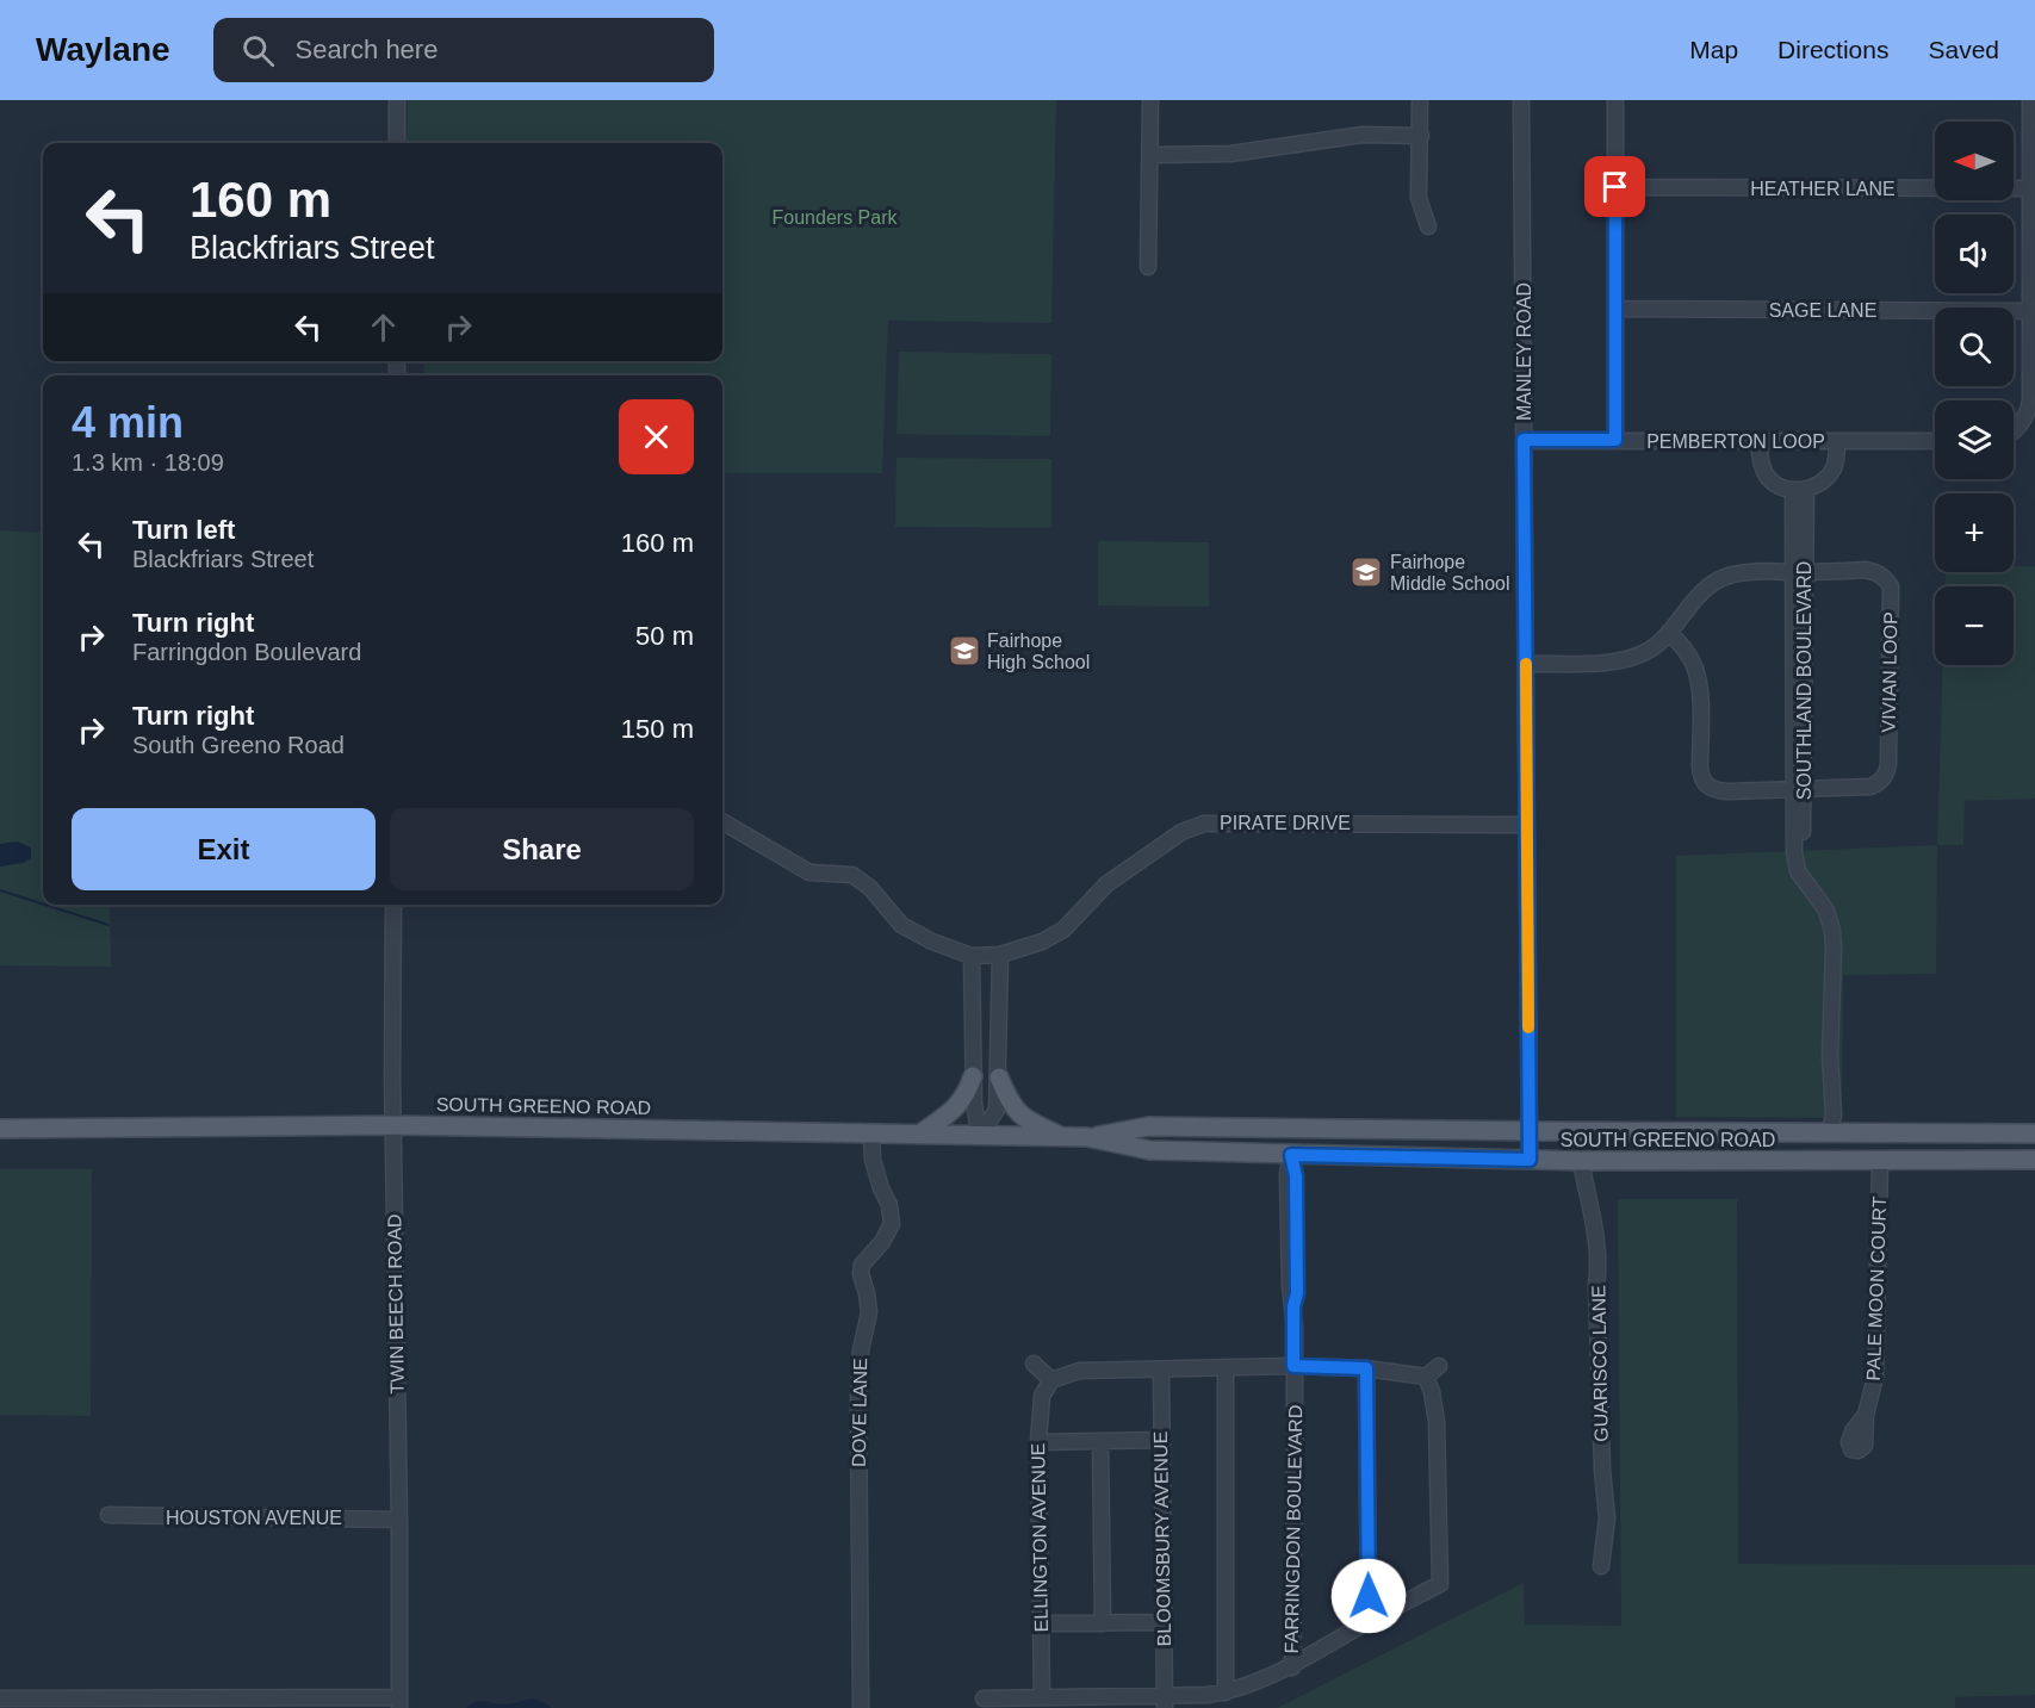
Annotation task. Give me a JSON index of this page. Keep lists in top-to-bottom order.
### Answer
{
  "streets": {
    "main road": ["SOUTH GREENO ROAD"],
    "street": [
      "HEATHER LANE",
      "SAGE LANE",
      "MANLEY ROAD",
      "PEMBERTON LOOP",
      "VIVIAN LOOP",
      "SOUTHLAND BOULEVARD",
      "PIRATE DRIVE",
      "PALE MOON COURT",
      "TWIN BEECH ROAD",
      "GUARISCO LANE",
      "DOVE LANE",
      "HOUSTON AVENUE",
      "FARRINGDON BOULEVARD",
      "ELLINGTON AVENUE",
      "BLOOMSBURY AVENUE"
    ]
  },
  "crossings": [
    ["MANLEY ROAD", "PEMBERTON LOOP"],
    ["MANLEY ROAD", "VIVIAN LOOP"],
    ["MANLEY ROAD", "PIRATE DRIVE"],
    ["MANLEY ROAD", "SOUTH GREENO ROAD"],
    ["VIVIAN LOOP", "SOUTHLAND BOULEVARD"],
    ["SOUTHLAND BOULEVARD", "SOUTH GREENO ROAD"],
    ["SOUTH GREENO ROAD", "PALE MOON COURT"],
    ["SOUTH GREENO ROAD", "TWIN BEECH ROAD"],
    ["SOUTH GREENO ROAD", "GUARISCO LANE"],
    ["SOUTH GREENO ROAD", "DOVE LANE"],
    ["SOUTH GREENO ROAD", "FARRINGDON BOULEVARD"],
    ["TWIN BEECH ROAD", "HOUSTON AVENUE"]
  ],
  "parks": ["Founders Park"],
  "places": {
    "school or university": ["Fairhope Middle School", "Fairhope High School"]
  },
  "north": "left",
  "page": {
    "header": "Waylane",
    "search": "Search here",
    "nav": ["Map", "Directions", "Saved"],
    "map_buttons": ["+", "−"],
    "turn": ["160 m", "Blackfriars Street"],
    "heading": ["4 min", "1.3 km · 18:09"],
    "list": [
      {
        "name": "Turn left",
        "note": "Blackfriars Street",
        "value": "160 m"
      },
      {
        "name": "Turn right",
        "note": "Farringdon Boulevard",
        "value": "50 m"
      },
      {
        "name": "Turn right",
        "note": "South Greeno Road",
        "value": "150 m"
      }
    ],
    "buttons": ["Exit", "Share"]
  }
}
